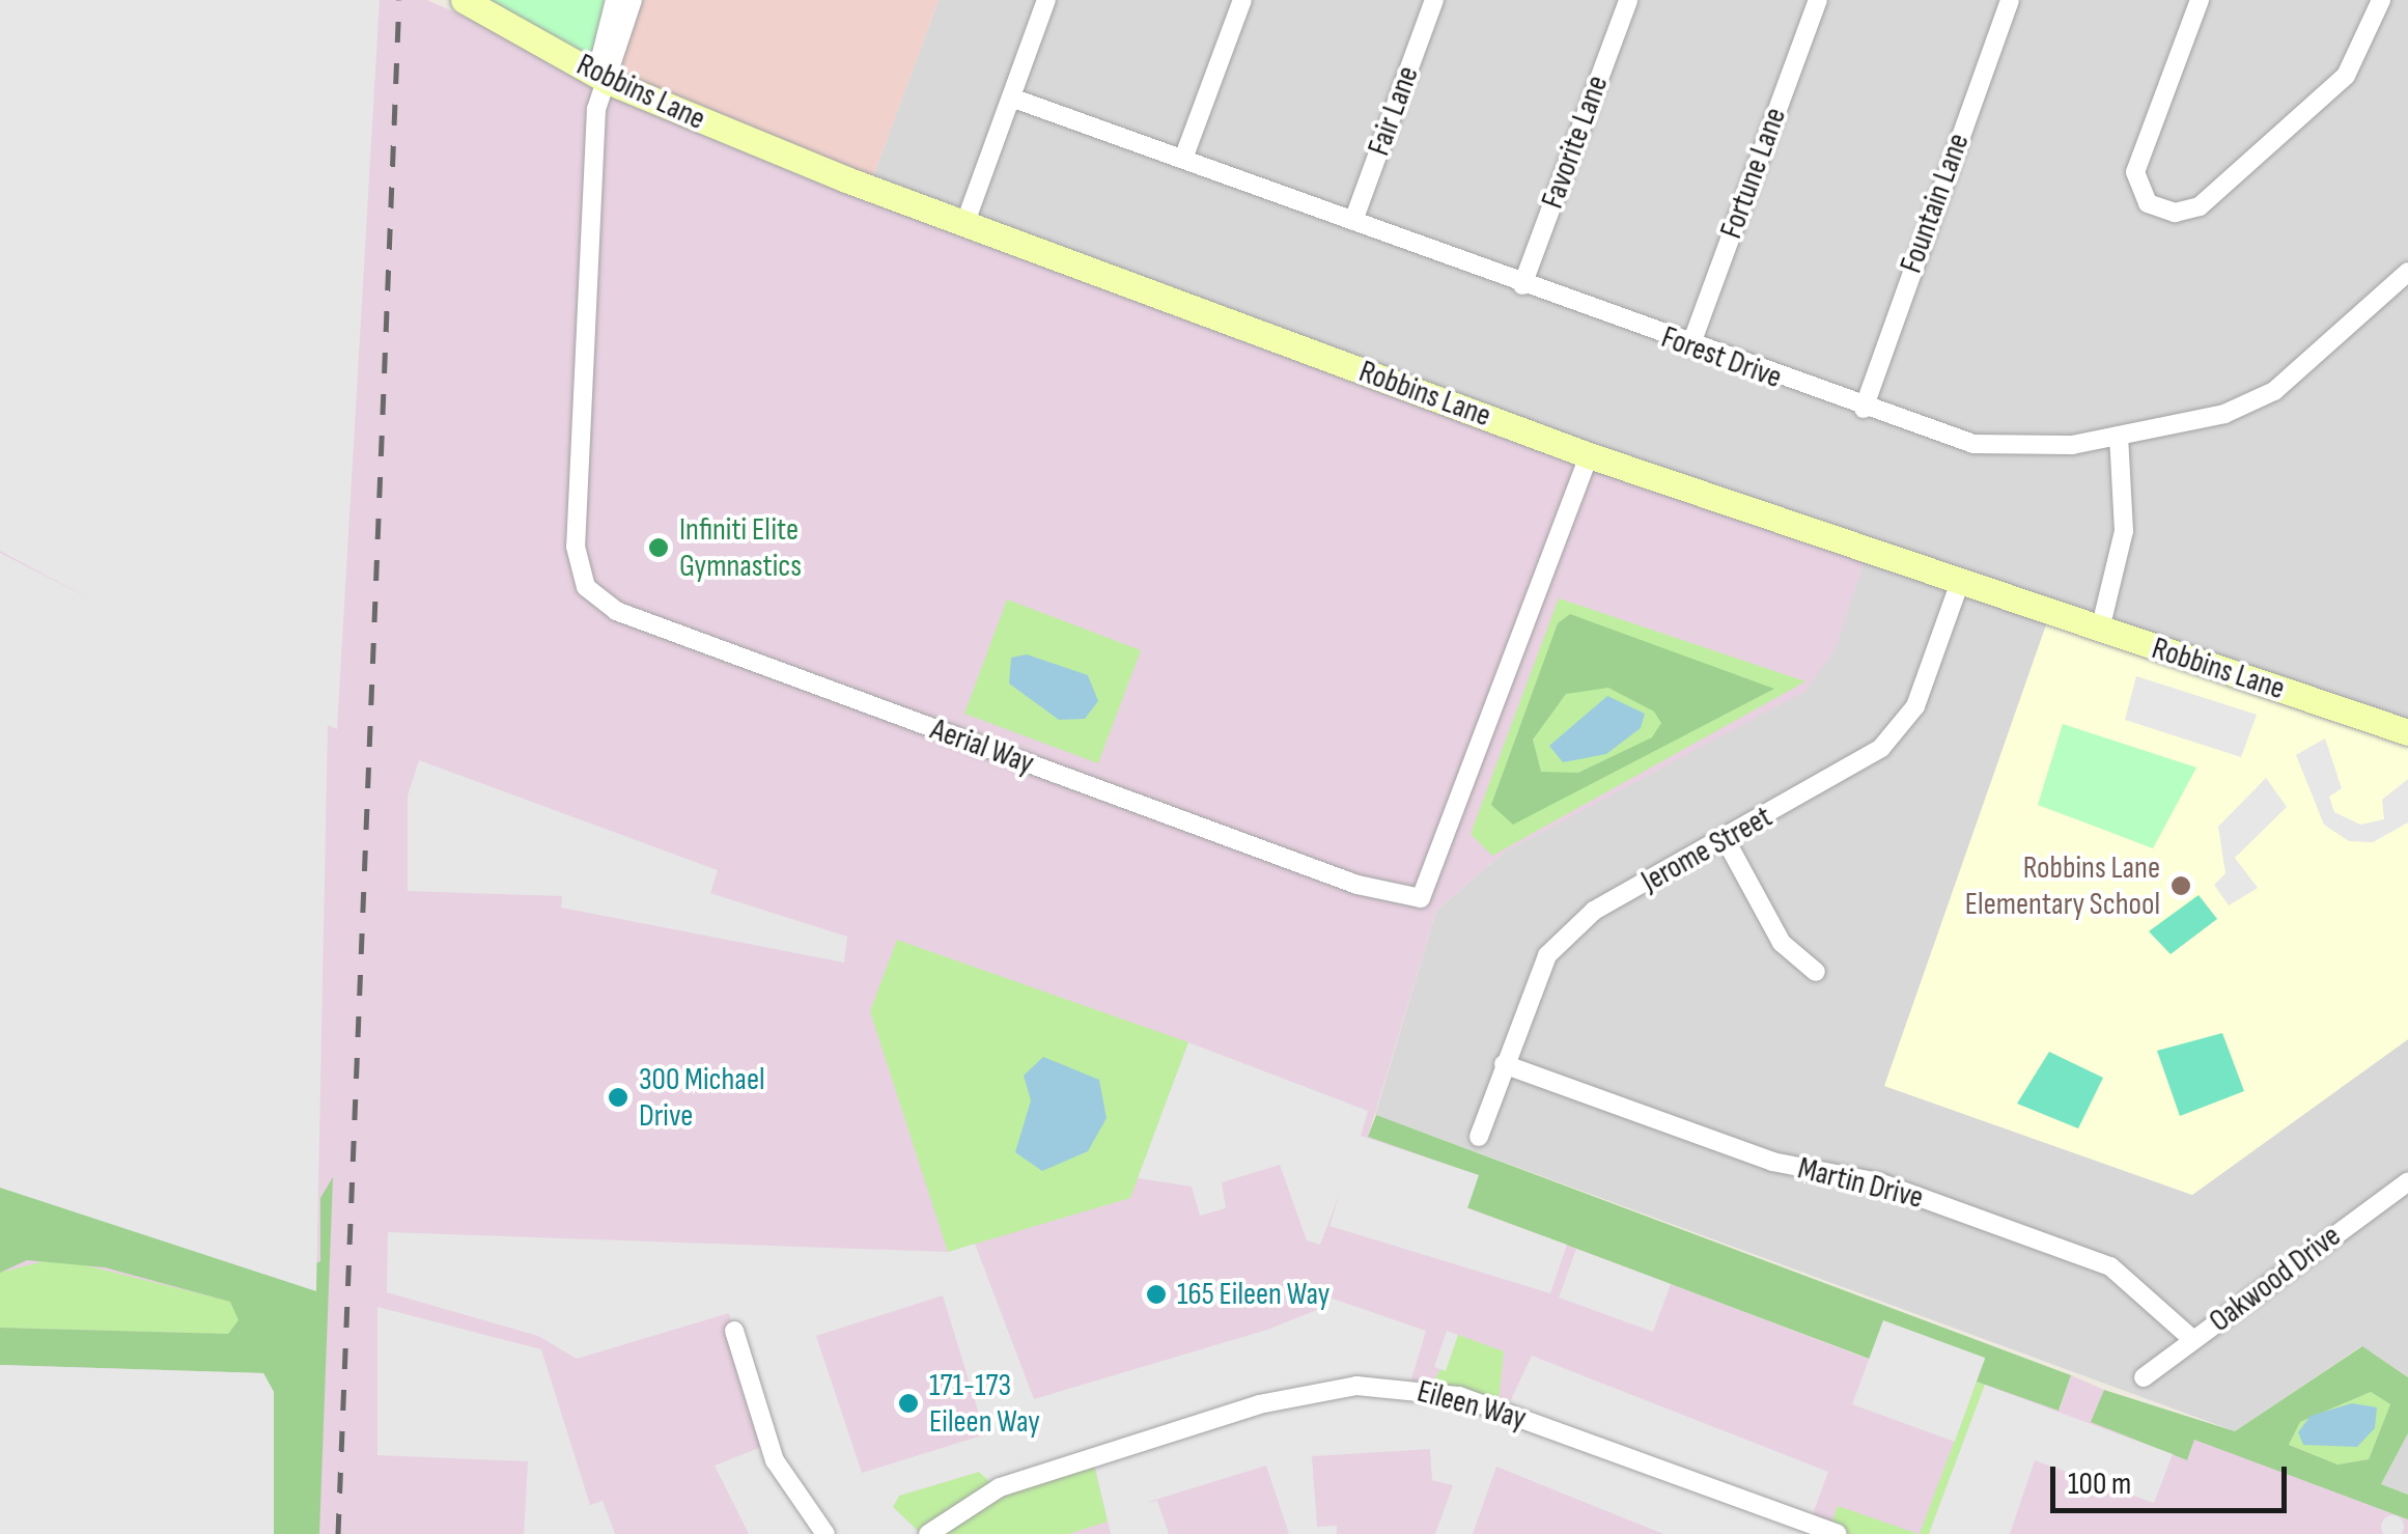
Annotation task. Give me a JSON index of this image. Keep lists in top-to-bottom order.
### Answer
{
  "streets": {
    "street": [
      "Robbins Lane",
      "Fair Lane",
      "Favorite Lane",
      "Fortune Lane",
      "Fountain Lane",
      "Forest Drive",
      "Aerial Way",
      "Jerome Street",
      "Martin Drive",
      "Oakwood Drive",
      "Eileen Way"
    ]
  },
  "crossings": [
    ["Robbins Lane", "Aerial Way"],
    ["Robbins Lane", "Jerome Street"],
    ["Fair Lane", "Forest Drive"],
    ["Favorite Lane", "Forest Drive"],
    ["Fortune Lane", "Forest Drive"],
    ["Fountain Lane", "Forest Drive"],
    ["Jerome Street", "Martin Drive"],
    ["Martin Drive", "Oakwood Drive"]
  ],
  "places": [
    "Infiniti Elite Gymnastics",
    "Robbins Lane Elementary School",
    "300 Michael Drive",
    "165 Eileen Way",
    "171-173 Eileen Way"
  ],
  "scale_bar": "100 m"
}
